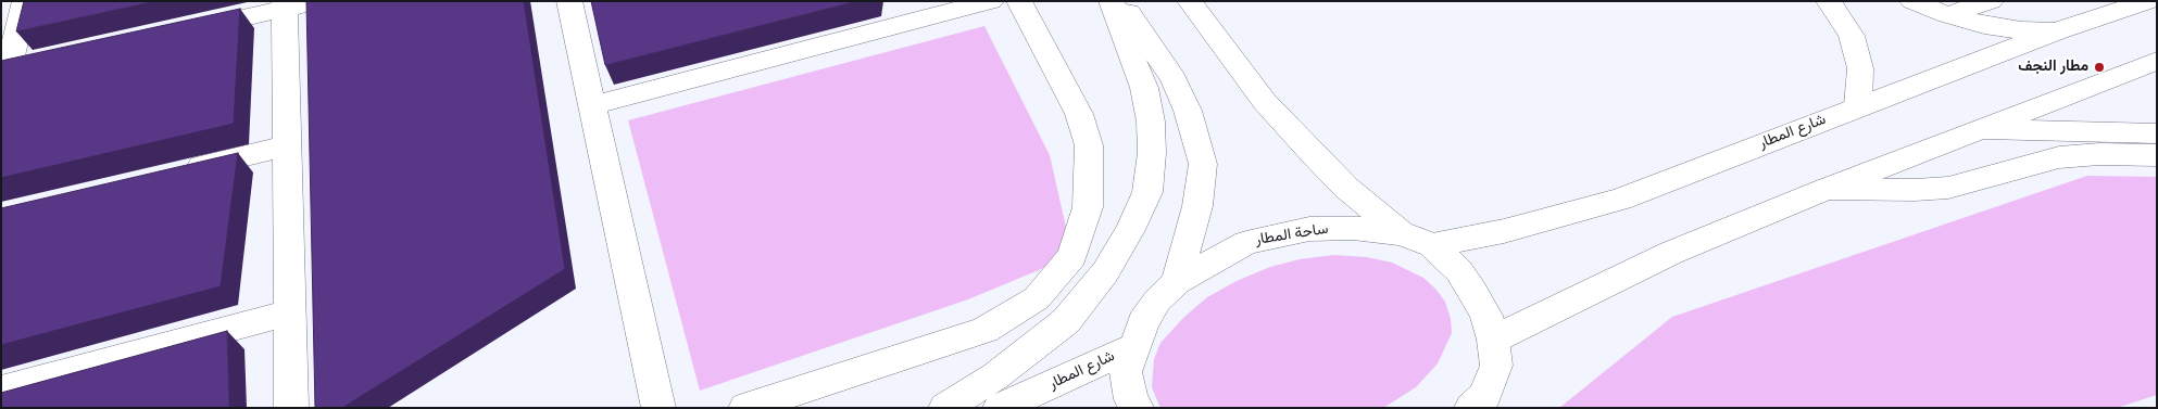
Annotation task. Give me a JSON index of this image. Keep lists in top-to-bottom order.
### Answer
{
  "streets": {
    "main road": ["شارع المطار", "ساحة المطار"]
  },
  "crossings": [
    ["شارع المطار", "ساحة المطار"]
  ],
  "places": ["مطار النجف"]
}
